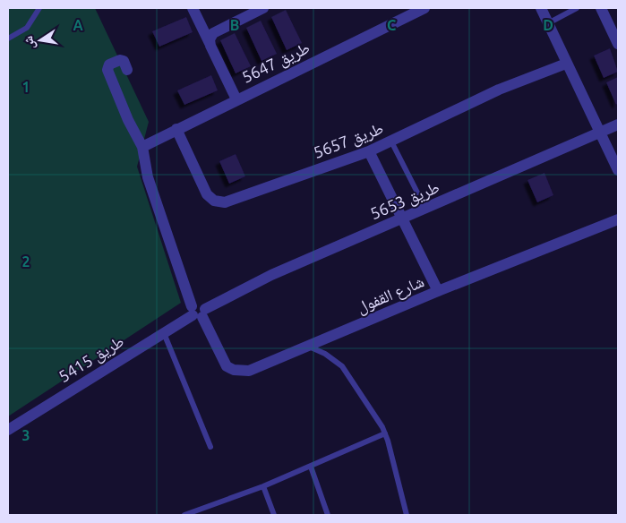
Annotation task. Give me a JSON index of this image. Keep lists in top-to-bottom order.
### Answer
{
  "streets": {
    "street": [
      "طريق 5647",
      "طريق 5657",
      "طريق 5653",
      "شارع القفول",
      "طريق 5415"
    ]
  },
  "crossings": [
    ["طريق 5647", "طريق 5657"],
    ["طريق 5647", "شارع القفول"],
    ["طريق 5653", "شارع القفول"],
    ["طريق 5653", "طريق 5415"],
    ["شارع القفول", "طريق 5415"]
  ],
  "north": "left",
  "grid": {
    "columns": [
      "A",
      "B",
      "C",
      "D"
    ],
    "rows": ["1", "2", "3"]
  }
}
